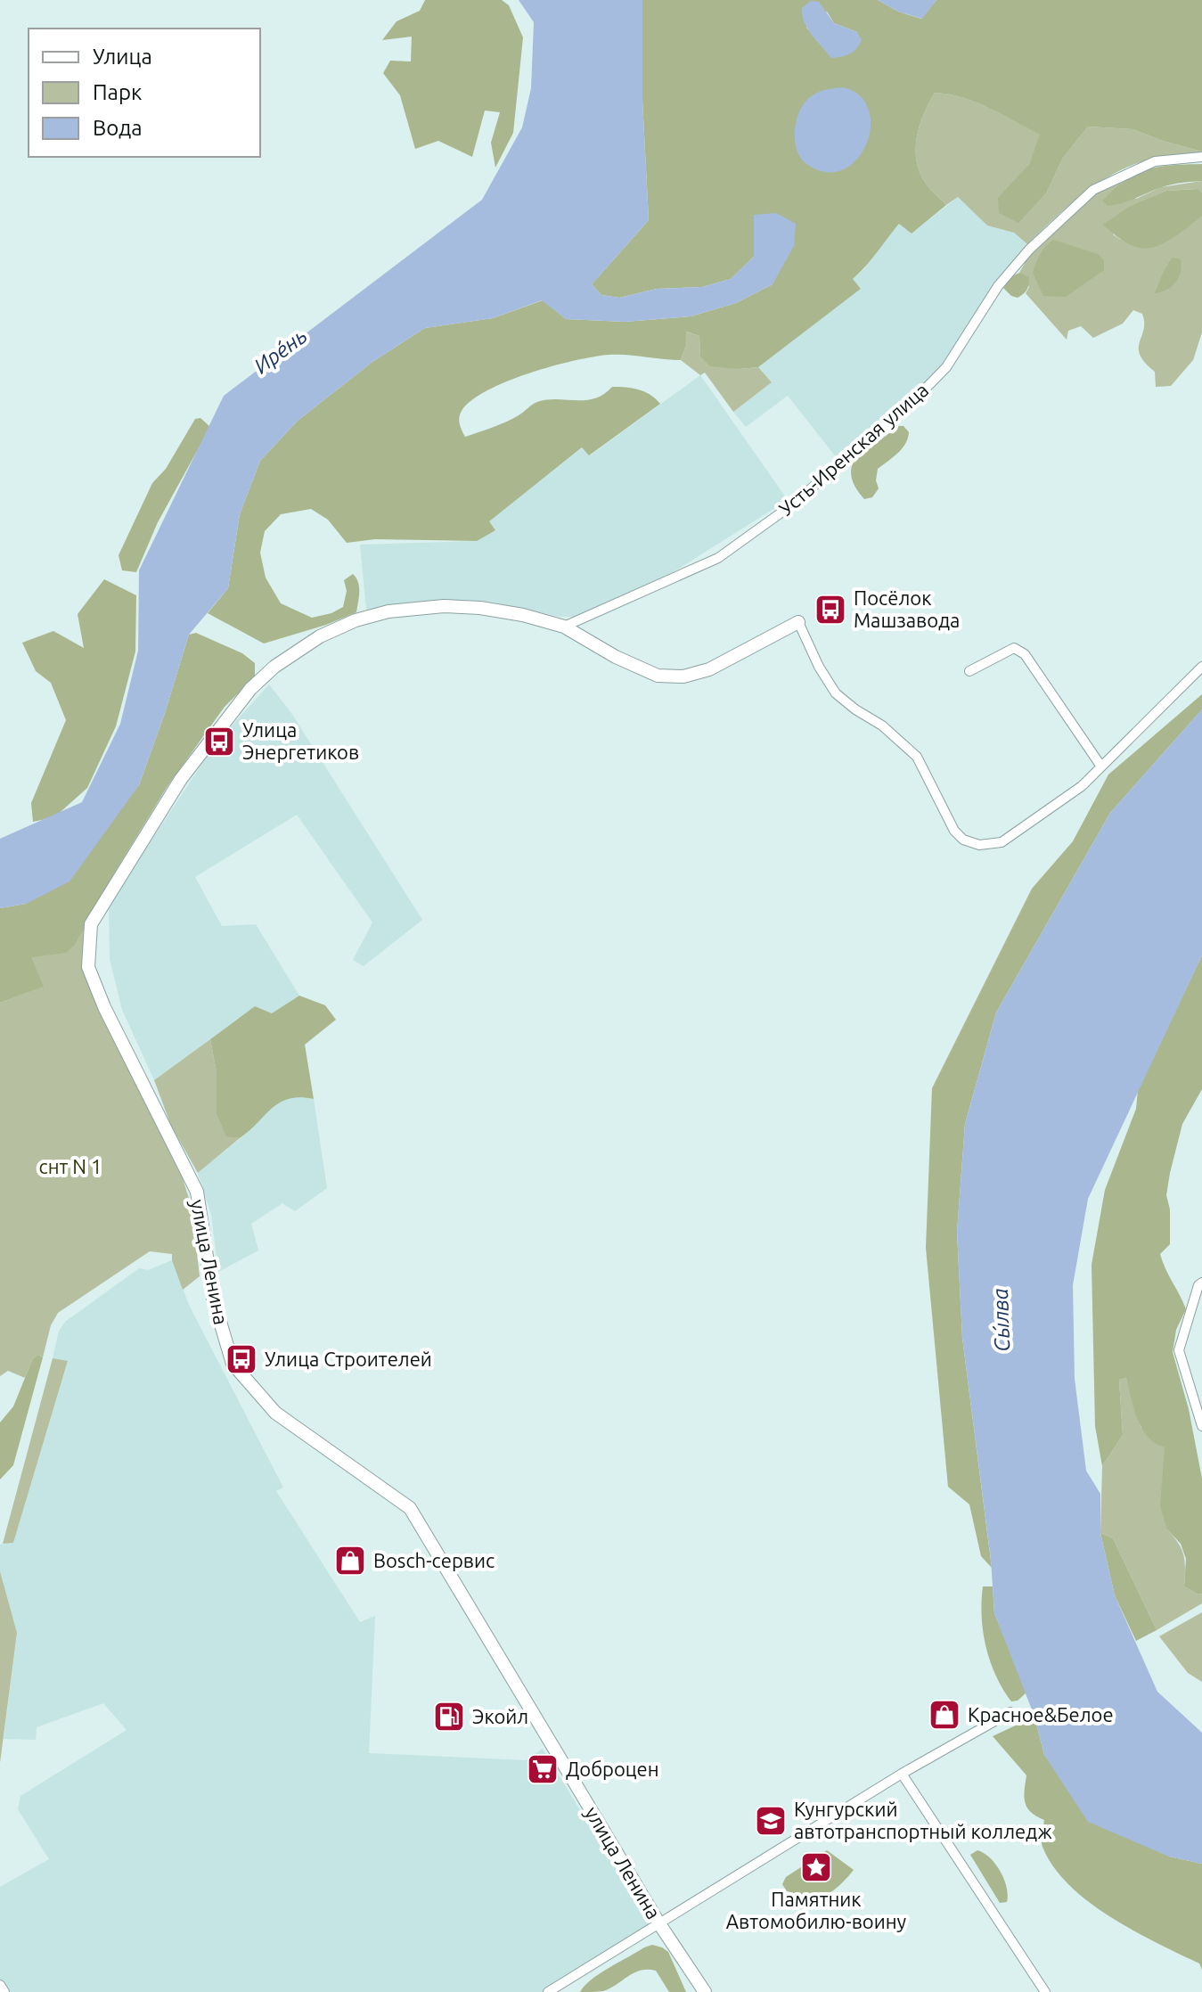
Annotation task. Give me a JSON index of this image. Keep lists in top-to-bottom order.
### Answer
{
  "streets": {
    "street": ["Усть-Иренская улица", "улица Ленина"]
  },
  "crossings": [
    ["Усть-Иренская улица", "улица Ленина"]
  ],
  "water": ["Ире́нь", "Сы́лва"],
  "parks": ["снт N 1"],
  "places": {
    "bus stop": ["Посёлок Машзавода", "Улица Энергетиков", "Улица Строителей"],
    "shop": ["Bosch-сервис", "Красное&Белое"],
    "fuel station": ["Экойл"],
    "supermarket": ["Доброцен"],
    "school or university": ["Кунгурский автотранспортный колледж"],
    "place": ["Памятник Автомобилю-воину"]
  },
  "legend": ["Улица", "Парк", "Вода"]
}
